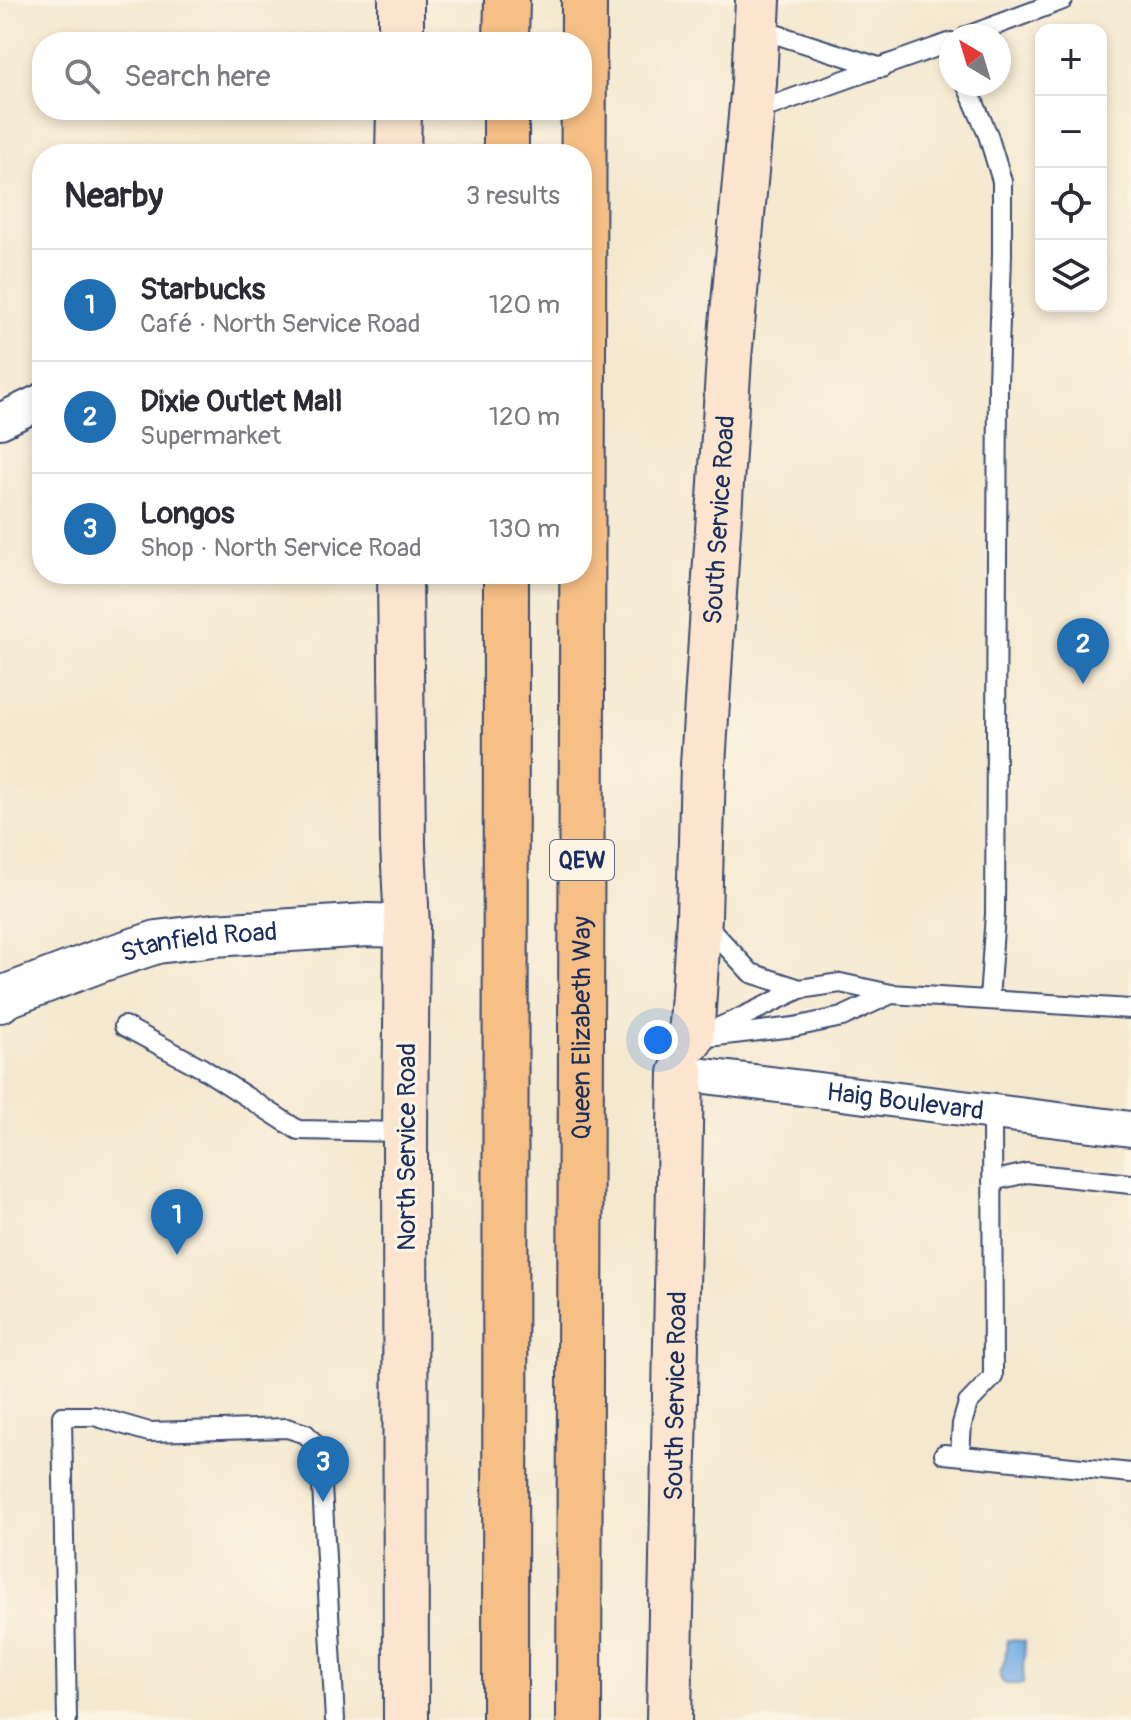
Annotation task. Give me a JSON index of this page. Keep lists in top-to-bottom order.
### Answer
{
  "streets": {
    "highway": ["QEW", "Queen Elizabeth Way"],
    "main road": ["South Service Road", "North Service Road"],
    "street": ["Stanfield Road", "Haig Boulevard"]
  },
  "crossings": [
    ["South Service Road", "Haig Boulevard"],
    ["Stanfield Road", "North Service Road"]
  ],
  "north": "top left",
  "page": {
    "map_buttons": ["+", "−"],
    "search": "Search here",
    "heading": ["Nearby", "3 results"],
    "list": [
      {
        "mark": "1",
        "name": "Starbucks",
        "note": "Café · North Service Road",
        "value": "120 m"
      },
      {
        "mark": "2",
        "name": "Dixie Outlet Mall",
        "note": "Supermarket",
        "value": "120 m"
      },
      {
        "mark": "3",
        "name": "Longos",
        "note": "Shop · North Service Road",
        "value": "130 m"
      }
    ],
    "pins": ["2", "1", "3"]
  }
}
